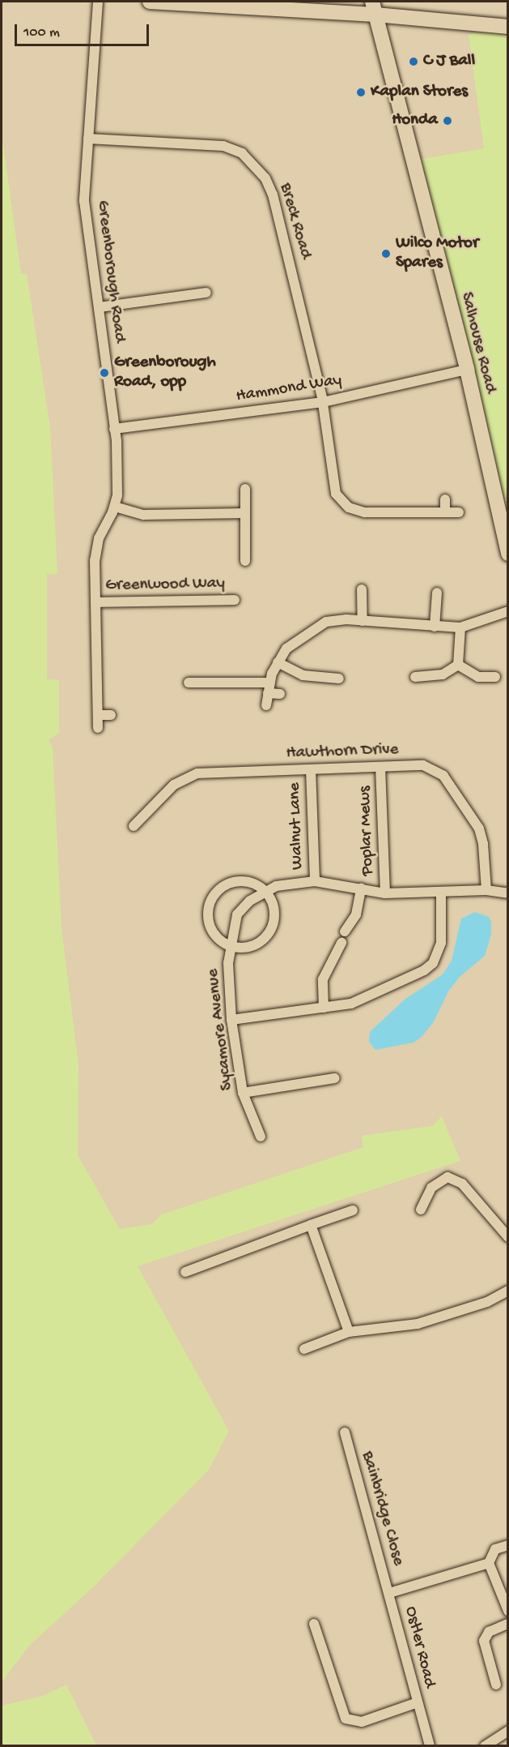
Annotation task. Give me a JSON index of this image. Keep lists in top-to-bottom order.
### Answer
{
  "streets": {
    "street": [
      "Breck Road",
      "Greenborough Road",
      "Salhouse Road",
      "Hammond Way",
      "Greenwood Way",
      "Hawthorn Drive",
      "Walnut Lane",
      "Poplar Mews",
      "Sycamore Avenue",
      "Bainbridge Close",
      "Ostler Road"
    ]
  },
  "crossings": [
    ["Breck Road", "Greenborough Road"],
    ["Breck Road", "Hammond Way"],
    ["Greenborough Road", "Hammond Way"],
    ["Greenborough Road", "Greenwood Way"],
    ["Salhouse Road", "Hammond Way"],
    ["Hawthorn Drive", "Walnut Lane"],
    ["Hawthorn Drive", "Poplar Mews"],
    ["Bainbridge Close", "Ostler Road"]
  ],
  "places": [
    "C J Ball",
    "Kaplan Stores",
    "Honda",
    "Wilco Motor Spares",
    "Greenborough Road, opp"
  ],
  "scale_bar": "100 m"
}
